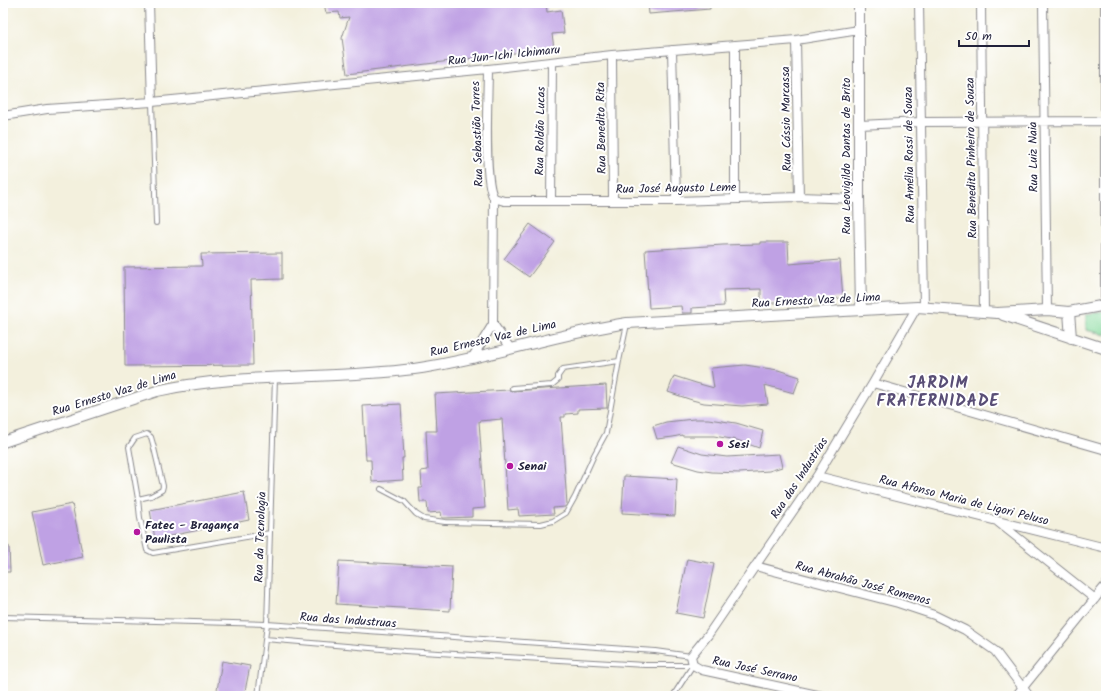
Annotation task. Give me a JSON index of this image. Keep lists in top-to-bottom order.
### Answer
{
  "streets": {
    "street": [
      "Rua Jun-Ichi Ichimaru",
      "Rua Cássio Marcassa",
      "Rua Benedito Rita",
      "Rua Roldão Lucas",
      "Rua Sebastião Torres",
      "Rua Amélia Rossi de Souza",
      "Rua Leovigildo Dantas de Brito",
      "Rua Luiz Naia",
      "Rua Benedito Pinheiro de Souza",
      "Rua José Augusto Leme",
      "Rua Ernesto Vaz de Lima",
      "Rua das Industrias",
      "Rua Afonso Maria de Ligori Peluso",
      "Rua Abrahão José Romenos",
      "Rua José Serrano"
    ],
    "lane": ["Rua da Tecnologia", "Rua das Industruas"]
  },
  "crossings": [
    ["Rua Jun-Ichi Ichimaru", "Rua Cássio Marcassa"],
    ["Rua Jun-Ichi Ichimaru", "Rua Benedito Rita"],
    ["Rua Jun-Ichi Ichimaru", "Rua Roldão Lucas"],
    ["Rua Jun-Ichi Ichimaru", "Rua Sebastião Torres"],
    ["Rua Jun-Ichi Ichimaru", "Rua Leovigildo Dantas de Brito"],
    ["Rua Cássio Marcassa", "Rua José Augusto Leme"],
    ["Rua Benedito Rita", "Rua José Augusto Leme"],
    ["Rua Roldão Lucas", "Rua José Augusto Leme"],
    ["Rua Sebastião Torres", "Rua José Augusto Leme"],
    ["Rua Amélia Rossi de Souza", "Rua Ernesto Vaz de Lima"],
    ["Rua Amélia Rossi de Souza", "Rua das Industrias"],
    ["Rua Leovigildo Dantas de Brito", "Rua José Augusto Leme"],
    ["Rua Leovigildo Dantas de Brito", "Rua Ernesto Vaz de Lima"],
    ["Rua Luiz Naia", "Rua Ernesto Vaz de Lima"],
    ["Rua Benedito Pinheiro de Souza", "Rua Ernesto Vaz de Lima"],
    ["Rua Ernesto Vaz de Lima", "Rua das Industrias"],
    ["Rua Ernesto Vaz de Lima", "Rua da Tecnologia"],
    ["Rua das Industrias", "Rua Afonso Maria de Ligori Peluso"],
    ["Rua das Industrias", "Rua Abrahão José Romenos"],
    ["Rua das Industrias", "Rua das Industruas"],
    ["Rua da Tecnologia", "Rua das Industruas"]
  ],
  "districts": ["JARDIM FRATERNIDADE"],
  "places": ["Sesi", "Senai", "Fatec - Bragança Paulista"],
  "scale_bar": "50 m"
}
